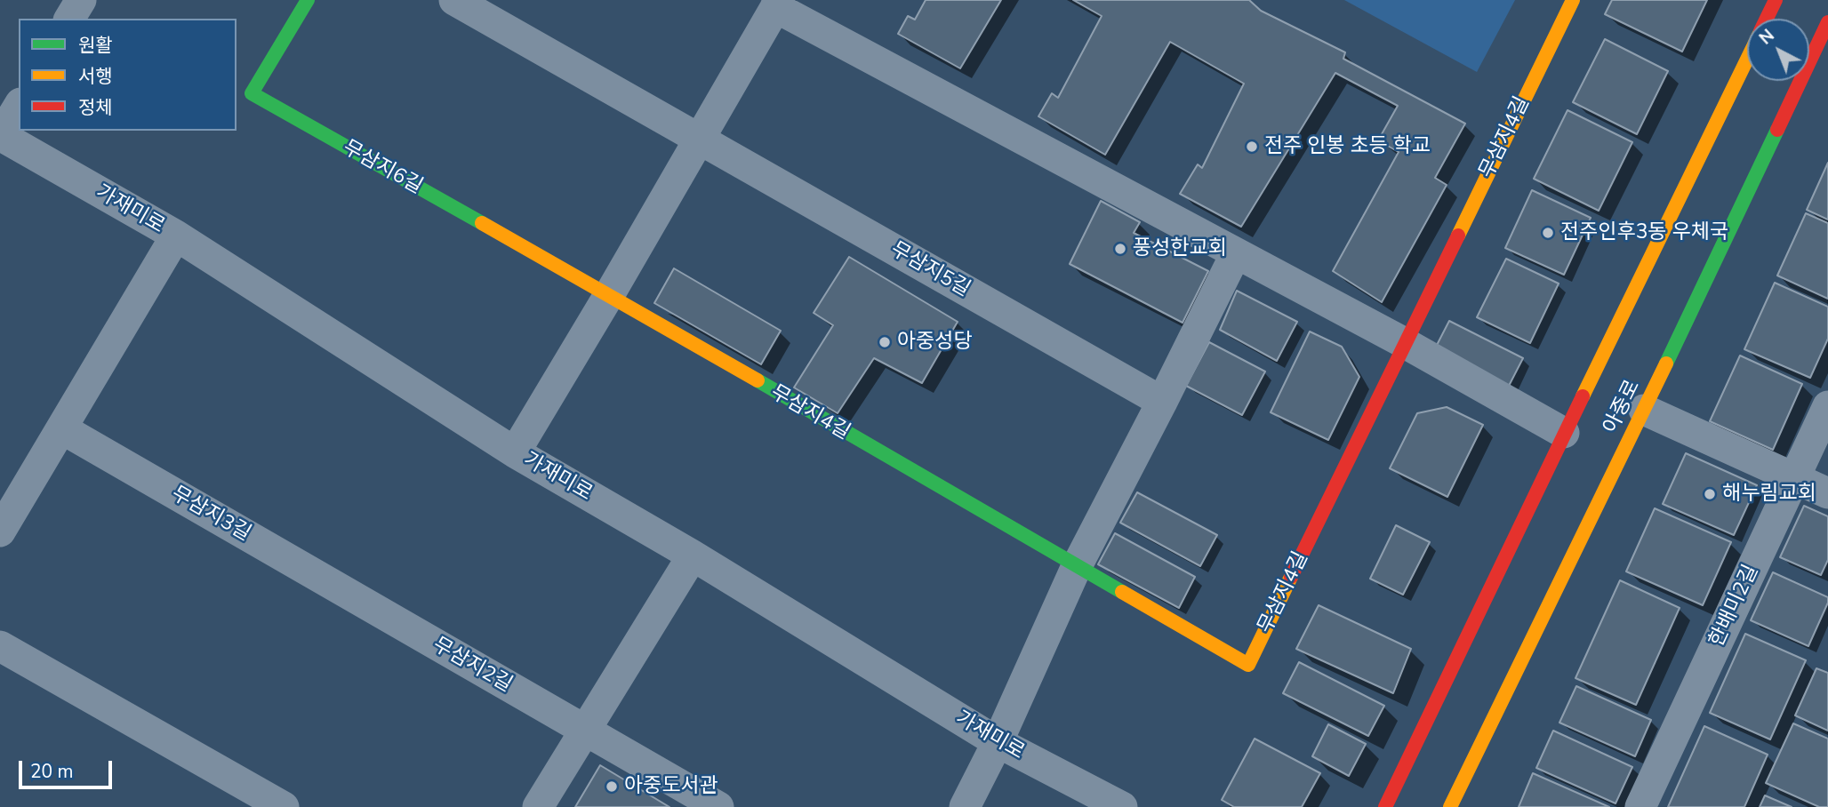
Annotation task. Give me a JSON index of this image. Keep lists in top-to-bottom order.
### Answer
{
  "streets": {
    "street": [
      "무삼지4길",
      "무삼지6길",
      "가재미로",
      "무삼지5길",
      "아중로",
      "무삼지3길",
      "한배미2길",
      "무삼지2길"
    ]
  },
  "crossings": [
    ["무삼지4길", "무삼지6길"],
    ["무삼지3길", "무삼지2길"]
  ],
  "places": [
    "전주 인봉 초등 학교",
    "전주인후3동 우체국",
    "풍성한교회",
    "아중성당",
    "해누림교회",
    "아중도서관"
  ],
  "legend": ["원활", "서행", "정체"],
  "scale_bar": "20 m",
  "north": "top left"
}
